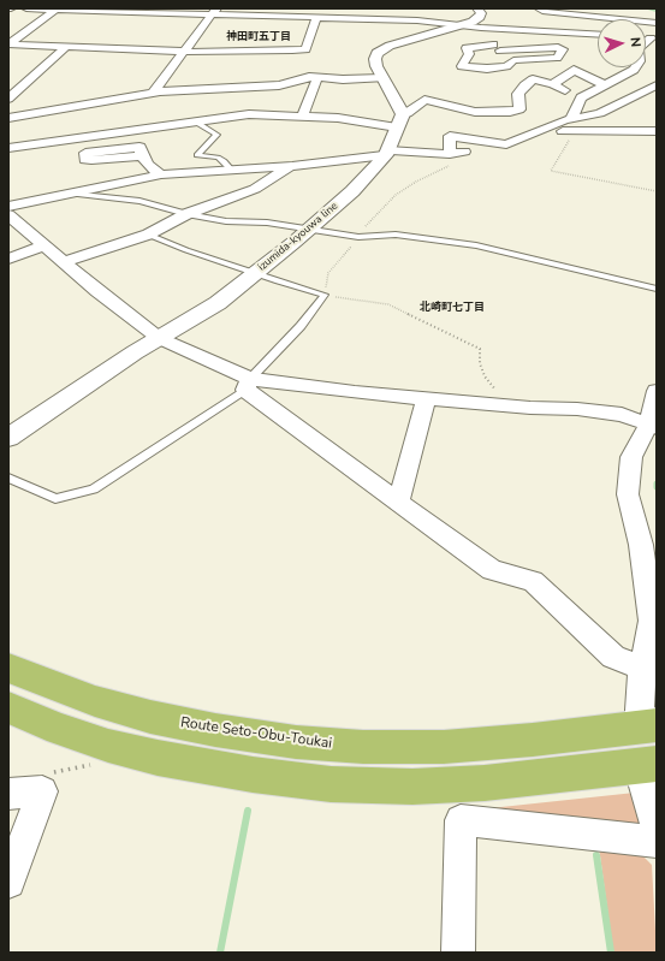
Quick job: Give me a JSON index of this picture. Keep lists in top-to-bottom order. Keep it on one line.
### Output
{"streets":{"main road":["izumida-kyouwa line","Route Seto-Obu-Toukai"]},"districts":["神田町五丁目","北崎町七丁目"],"north":"right"}
